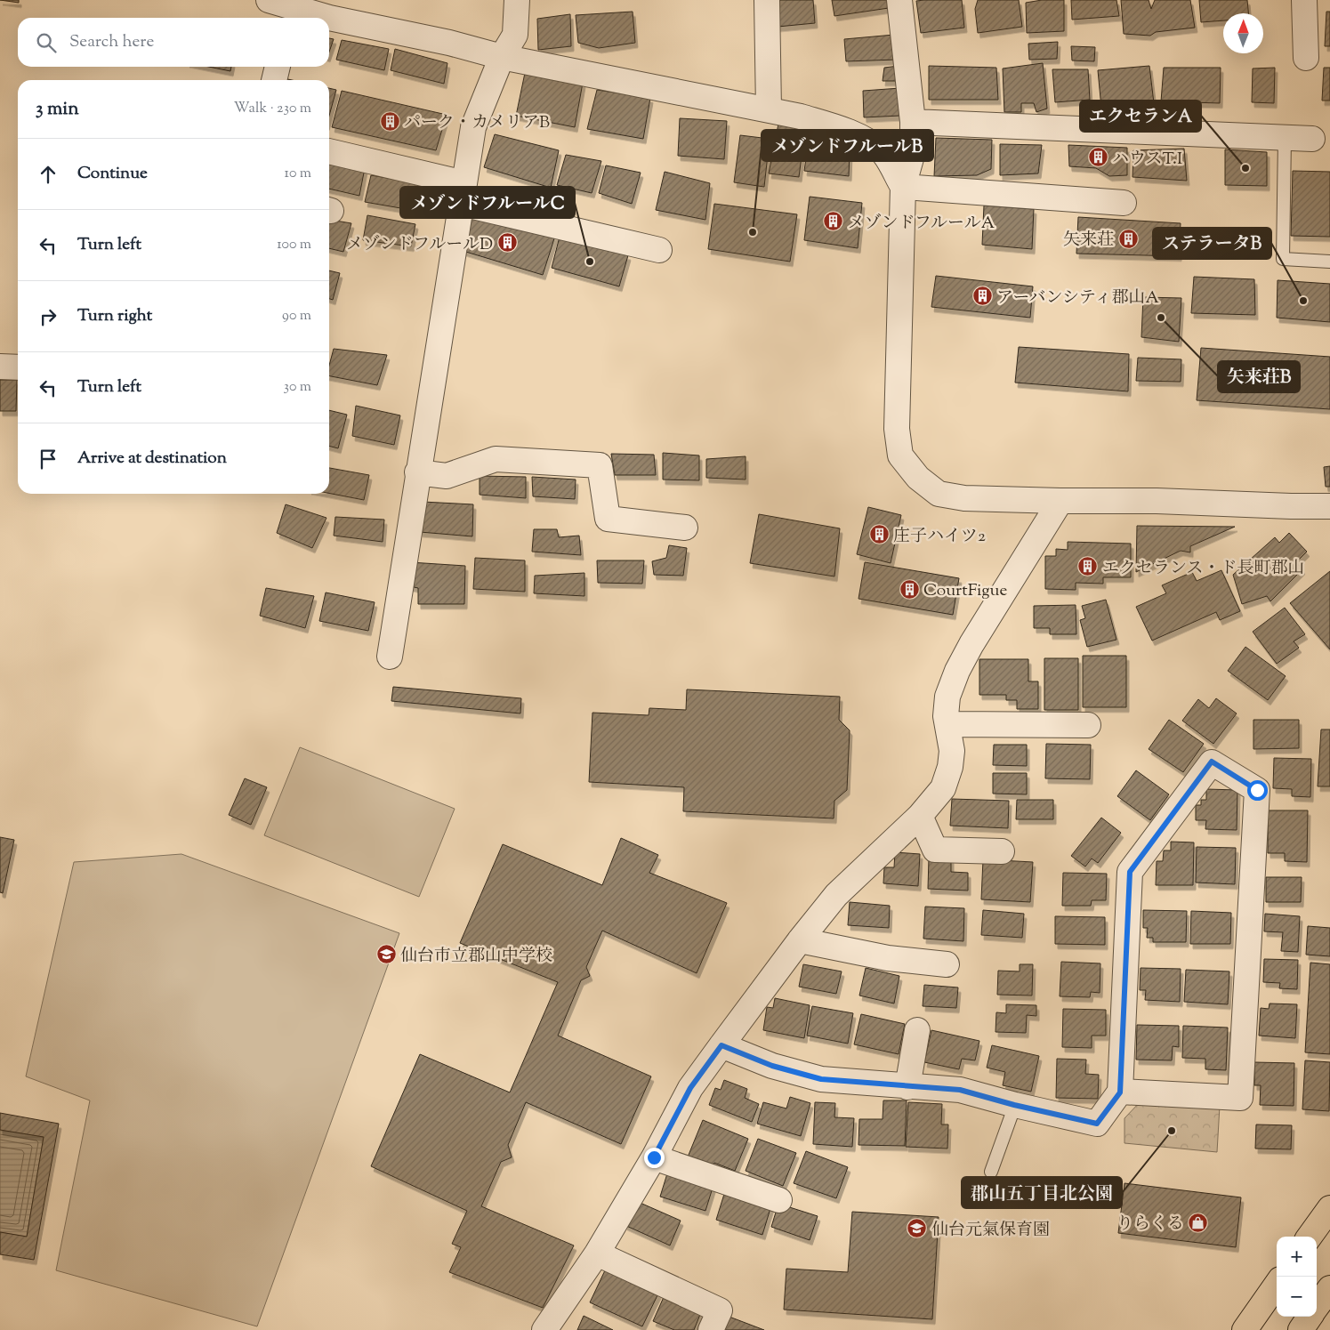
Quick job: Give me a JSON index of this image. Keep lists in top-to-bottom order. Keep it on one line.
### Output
{"places":{"building":["パーク・カメリアB","ハウスT.I","メゾンドフルールA","矢来荘","メゾンドフルールD","アーバンシティ郡山A","庄子ハイツ2","エクセランス・ド長町郡山","CourtFigue"],"other":["エクセランA","メゾンドフルールB","メゾンドフルールC","ステラータB","矢来荘B","郡山五丁目北公園"],"school or university":["仙台市立郡山中学校","仙台元氣保育園"],"shop":["りらくる"]},"north":"top","page":{"search":"Search here","heading":["3 min","Walk · 230 m"],"list":[["Continue","10 m"],["Turn left","100 m"],["Turn right","90 m"],["Turn left","30 m"],"Arrive at destination"],"map_buttons":["+","−"]}}
